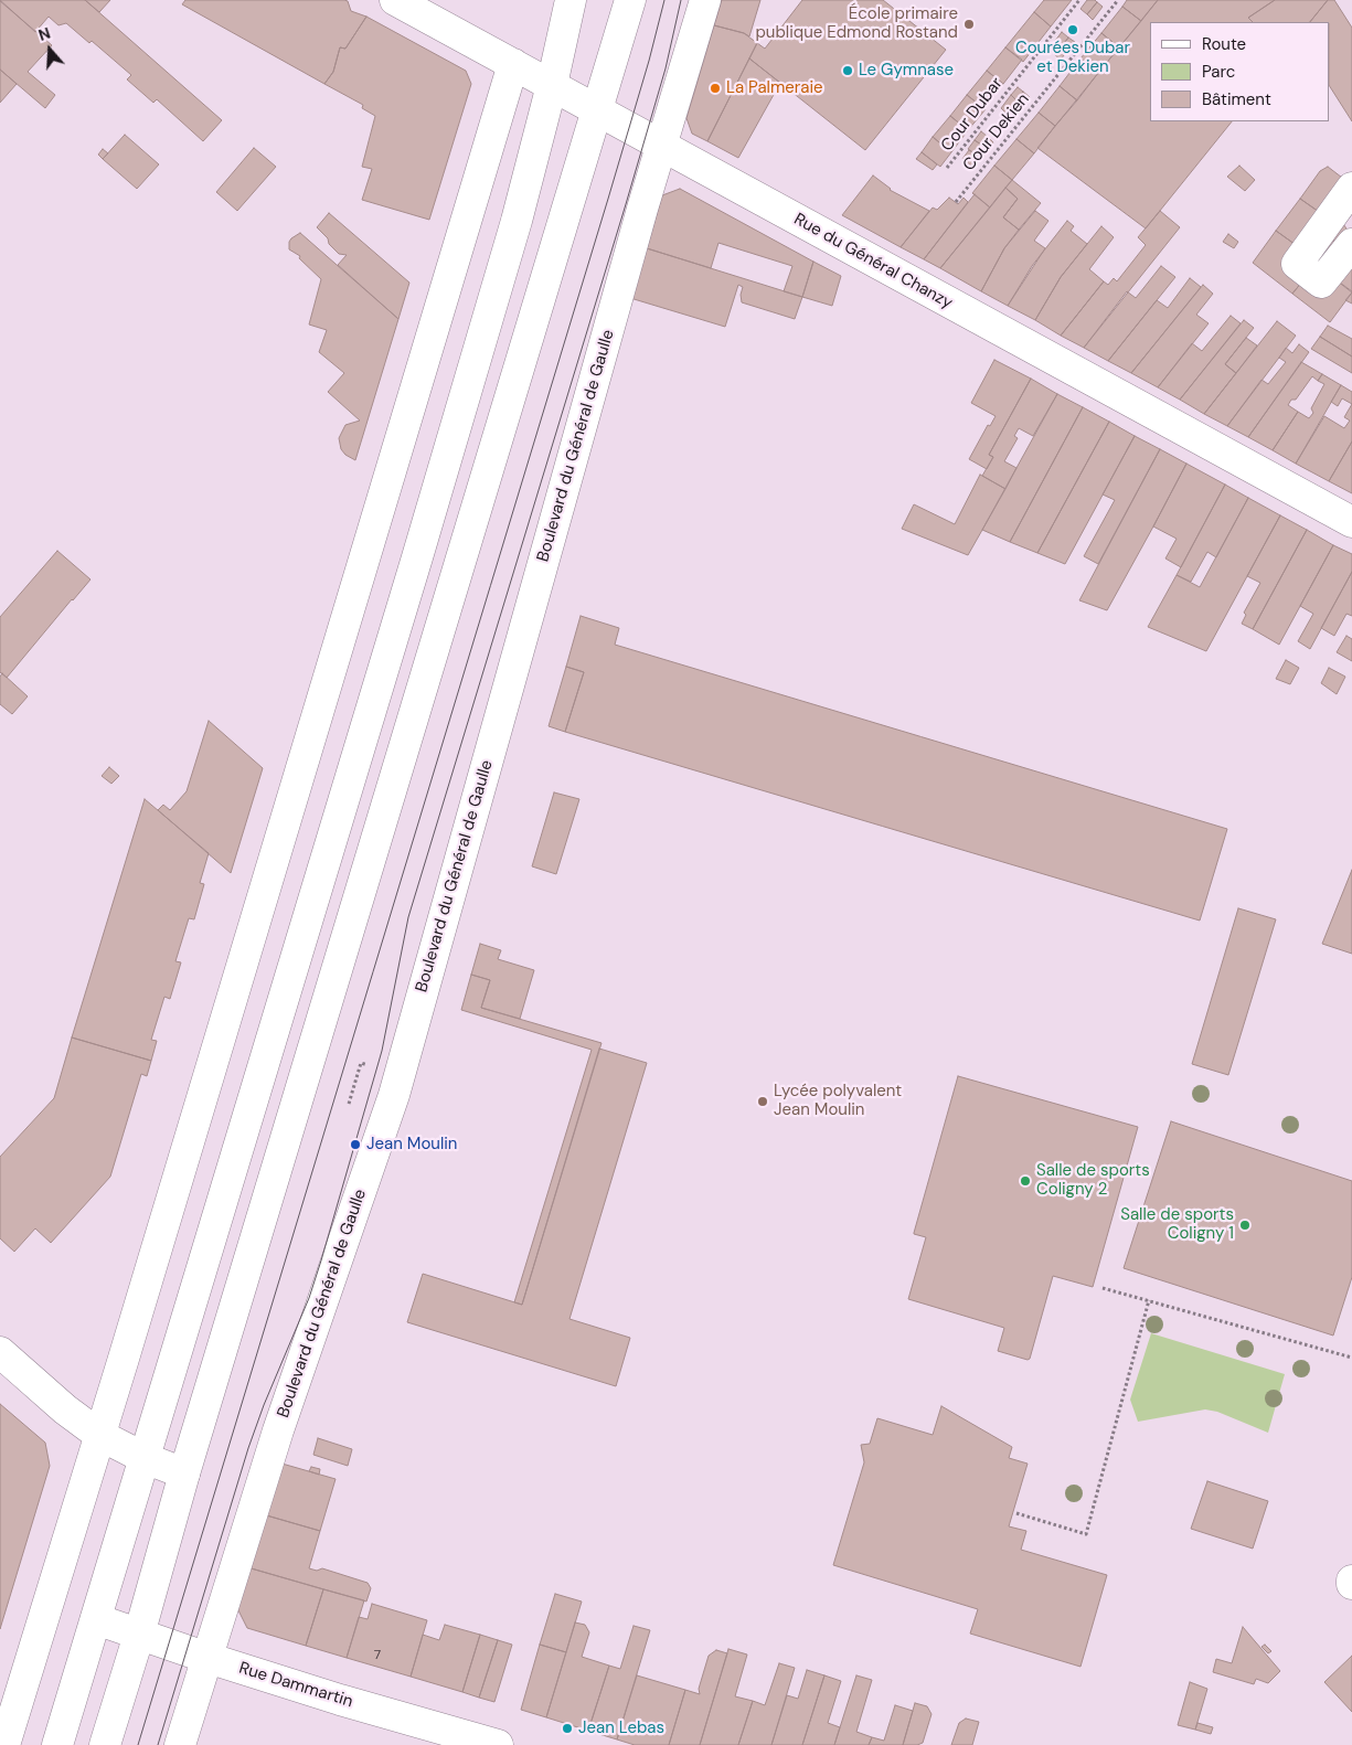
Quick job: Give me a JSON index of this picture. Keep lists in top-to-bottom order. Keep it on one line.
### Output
{"streets":{"street":["Rue du Général Chanzy","Boulevard du Général de Gaulle","Rue Dammartin"],"path":["Cour Dubar","Cour Dekien"]},"crossings":[["Rue du Général Chanzy","Boulevard du Général de Gaulle"],["Boulevard du Général de Gaulle","Rue Dammartin"]],"places":["École primaire publique Edmond Rostand","Courées Dubar et Dekien","Le Gymnase","La Palmeraie","Lycée polyvalent Jean Moulin","Jean Moulin","Salle de sports Coligny 2","Salle de sports Coligny 1","Jean Lebas"],"house_numbers":["7"],"legend":["Route","Parc","Bâtiment"],"north":"top"}
